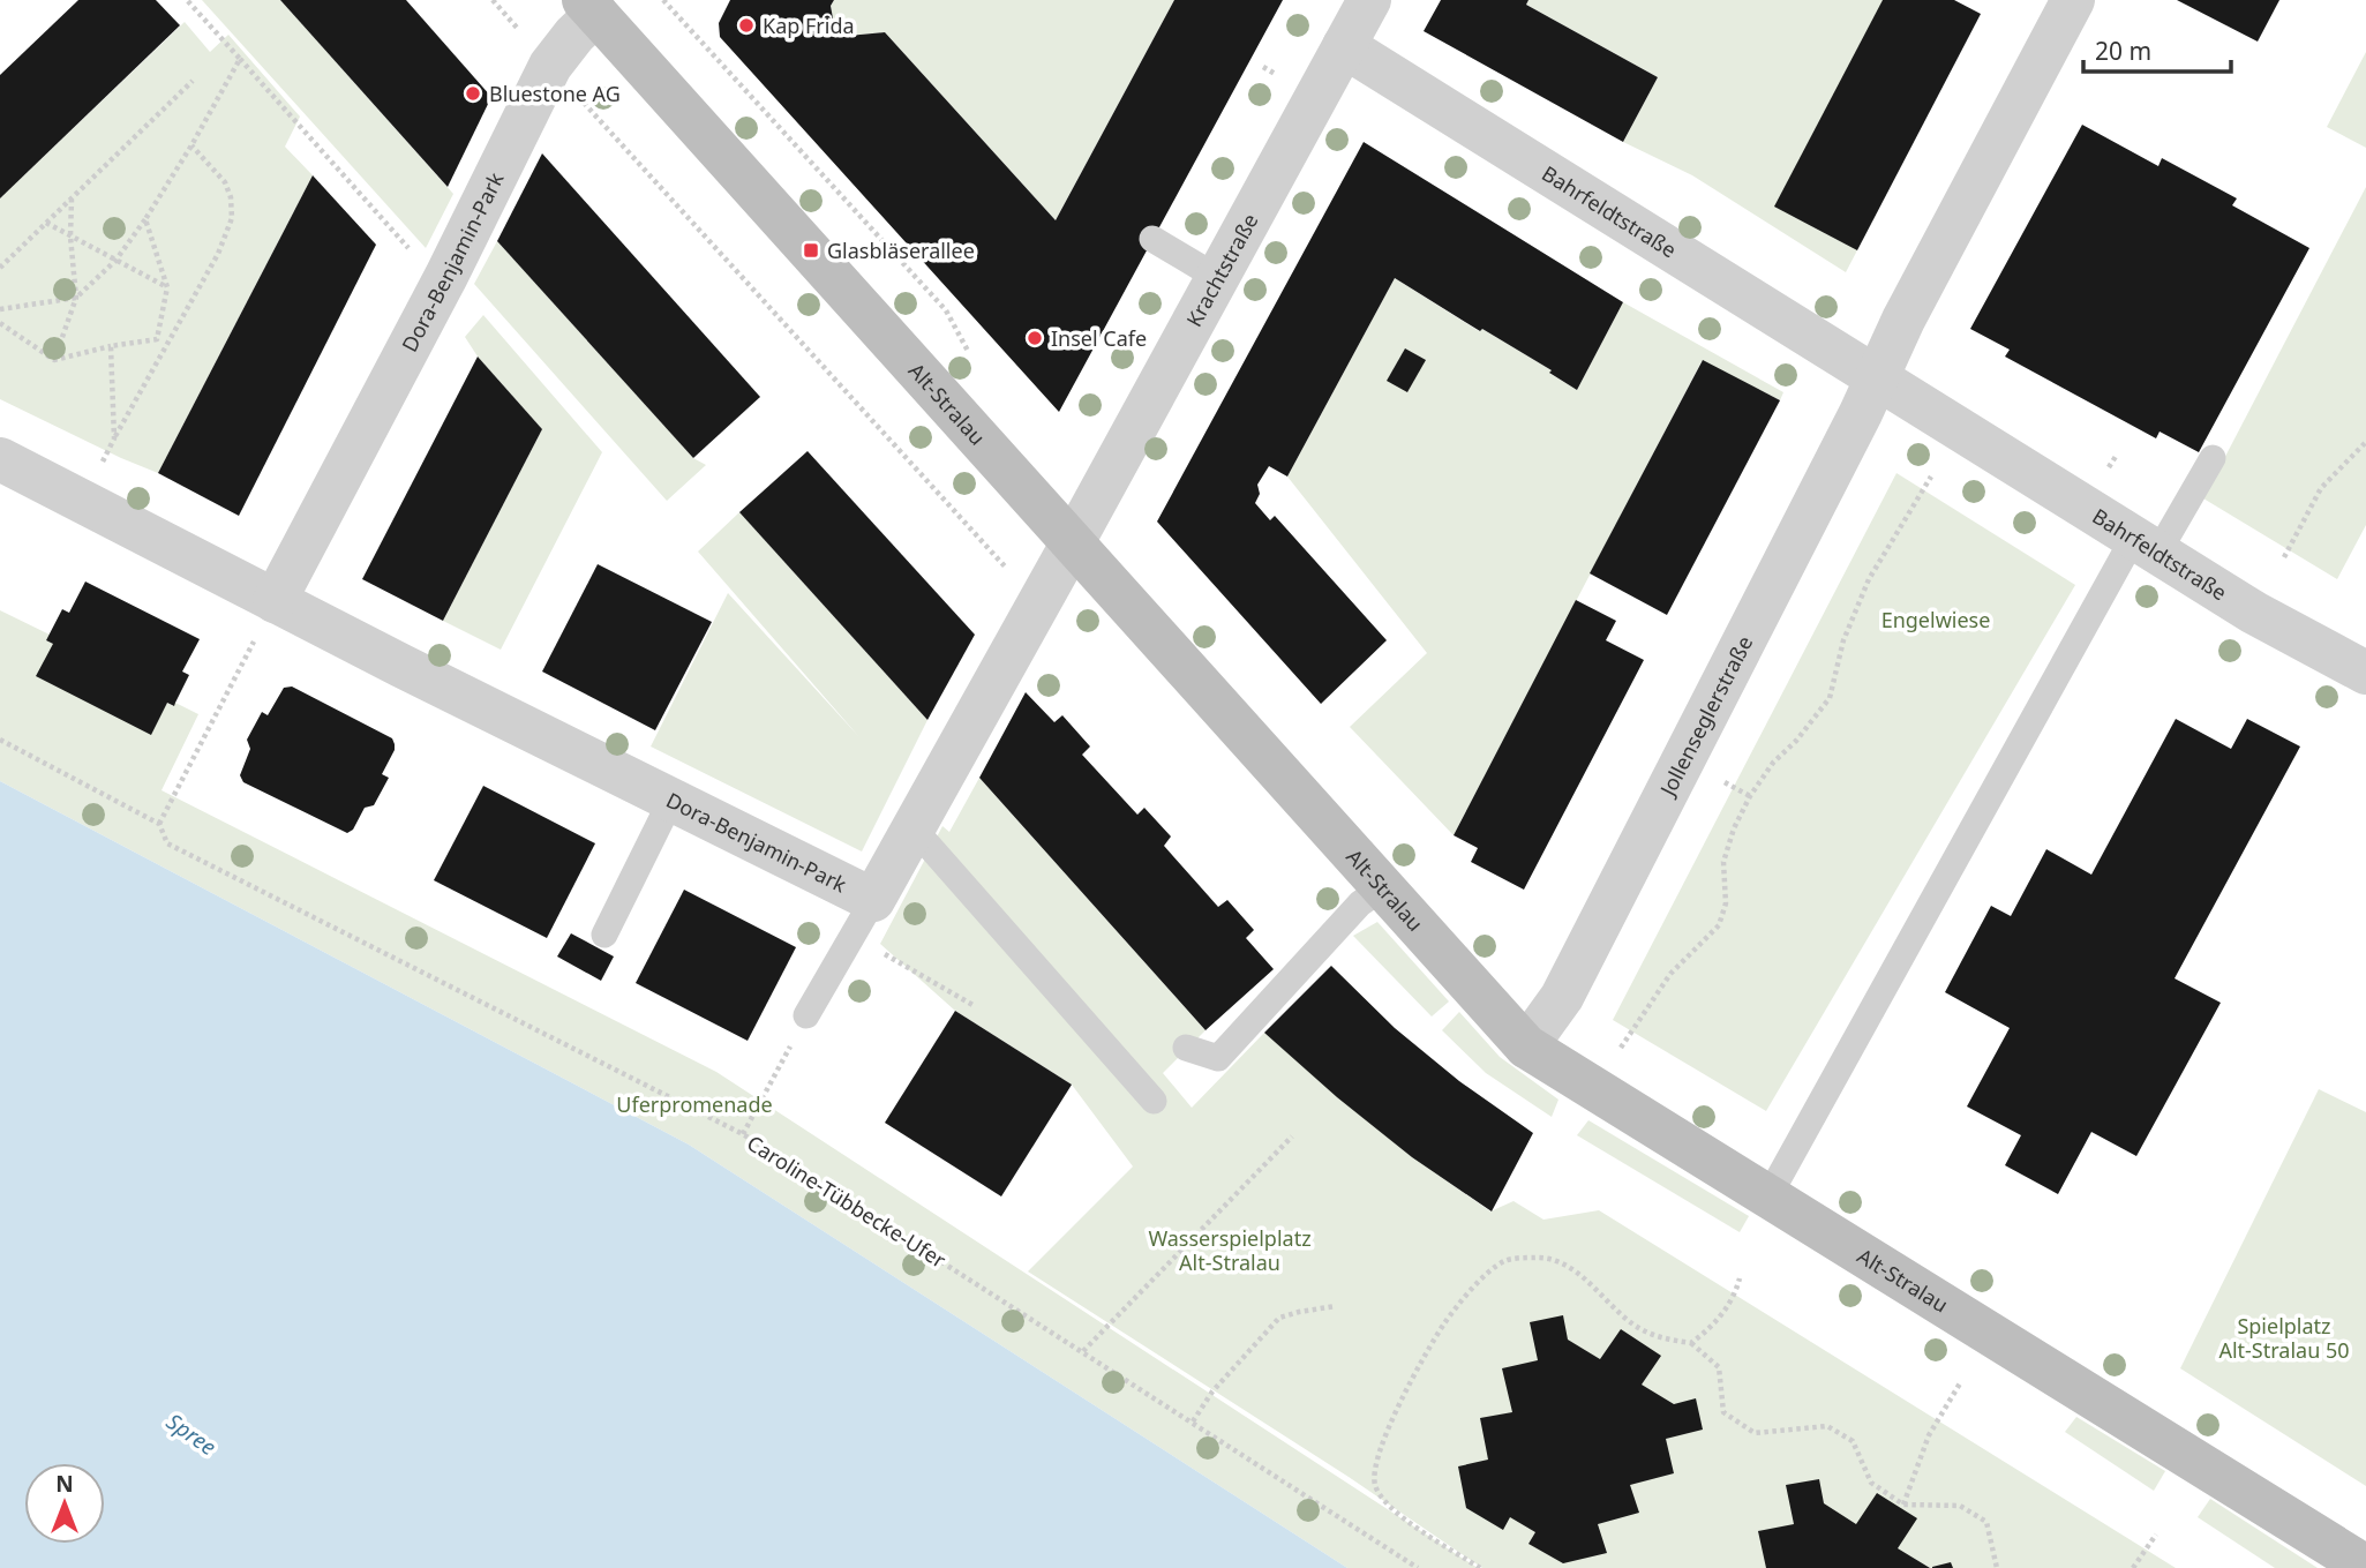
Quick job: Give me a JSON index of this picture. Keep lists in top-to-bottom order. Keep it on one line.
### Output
{"streets":{"street":["Bahrfeldtstraße","Dora-Benjamin-Park","Krachtstraße","Alt-Stralau","Jollenseglerstraße"],"path":["Caroline-Tübbecke-Ufer"]},"crossings":[["Bahrfeldtstraße","Krachtstraße"],["Bahrfeldtstraße","Jollenseglerstraße"],["Dora-Benjamin-Park","Alt-Stralau"],["Krachtstraße","Alt-Stralau"],["Alt-Stralau","Jollenseglerstraße"]],"water":["Spree"],"parks":["Engelwiese","Uferpromenade","Wasserspielplatz Alt-Stralau","Spielplatz Alt-Stralau 50"],"places":{"other":["Kap Frida","Bluestone AG","Insel Cafe"],"transit":["Glasbläserallee"]},"scale_bar":"20 m","north":"top"}
